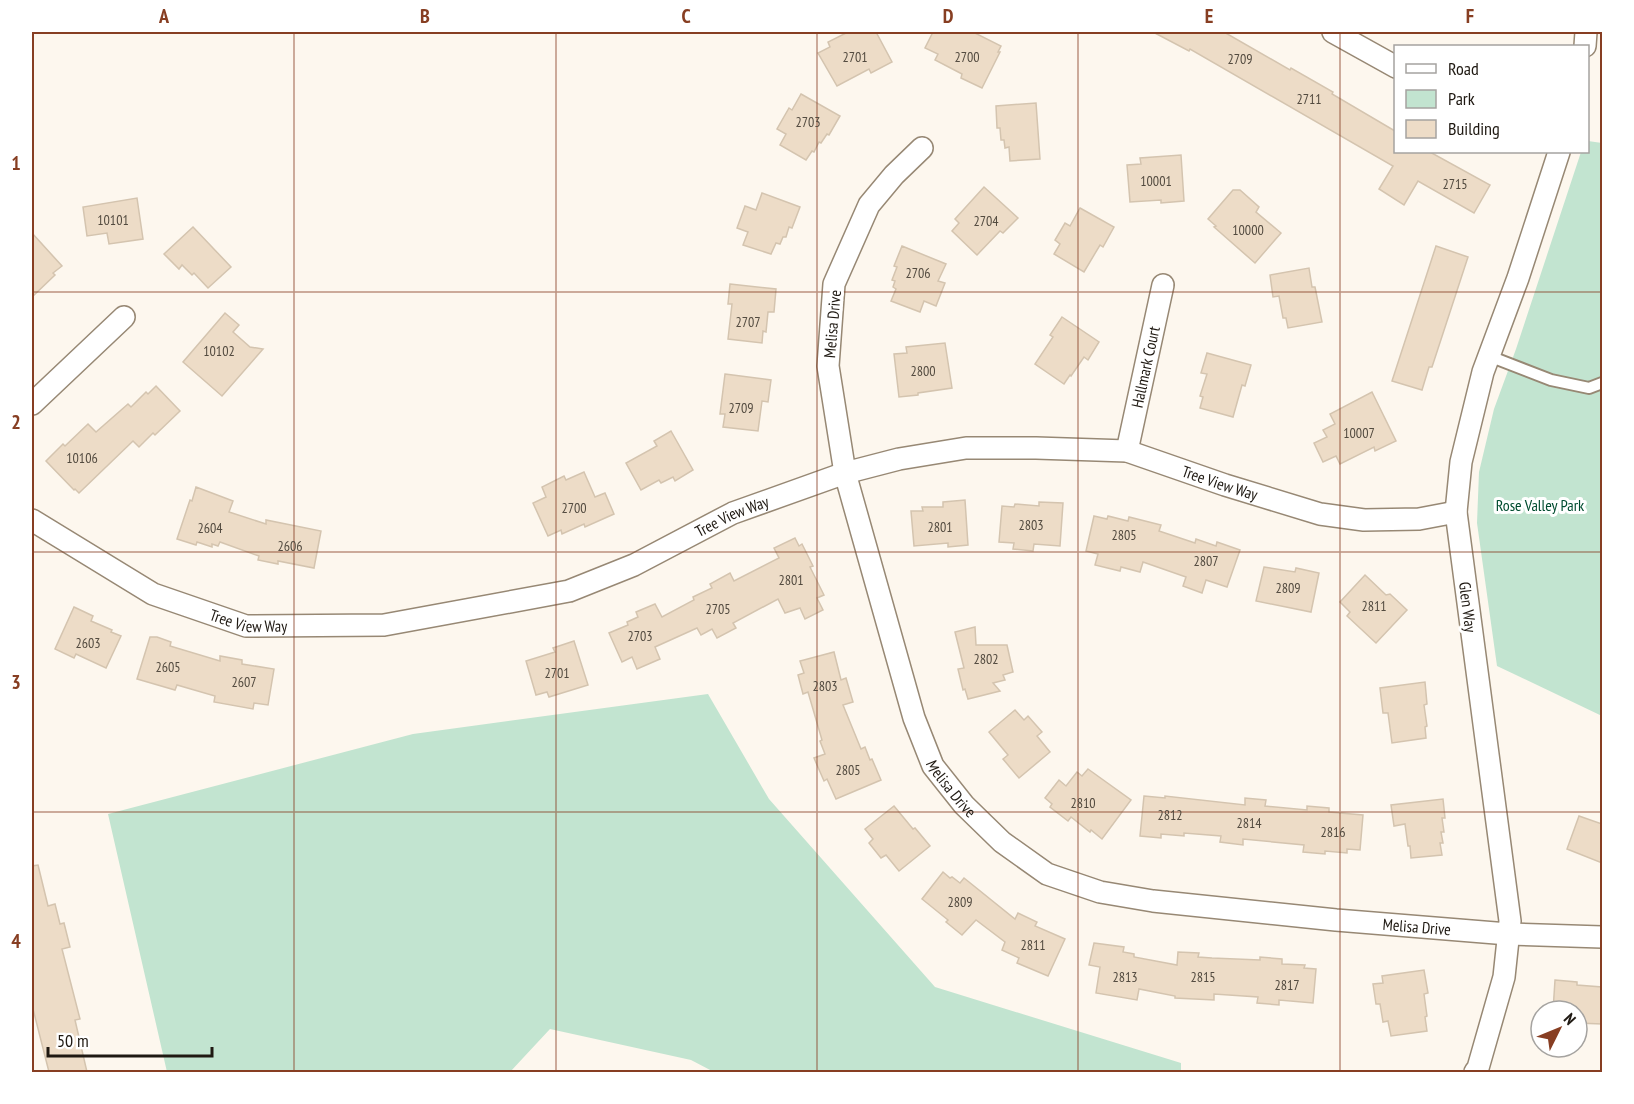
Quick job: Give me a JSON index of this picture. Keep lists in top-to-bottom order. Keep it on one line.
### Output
{"streets":{"street":["Melisa Drive","Hallmark Court","Tree View Way","Glen Way"]},"crossings":[["Melisa Drive","Tree View Way"],["Melisa Drive","Glen Way"],["Hallmark Court","Tree View Way"],["Tree View Way","Glen Way"]],"parks":["Rose Valley Park"],"house_numbers":["2701","2700","2709","2711","2703","10001","2715","10101","2704","10000","2706","2707","10102","2800","2709","10007","10106","2700","2803","2801","2604","2805","2606","2807","2801","2809","2811","2705","2703","2603","2802","2605","2701","2607","2803","2805","2810","2812","2814","2816","2809","2811","2813","2815","2817"],"legend":["Road","Park","Building"],"scale_bar":"50 m","north":"top right","grid":{"columns":["A","B","C","D","E","F"],"rows":["1","2","3","4"]}}
